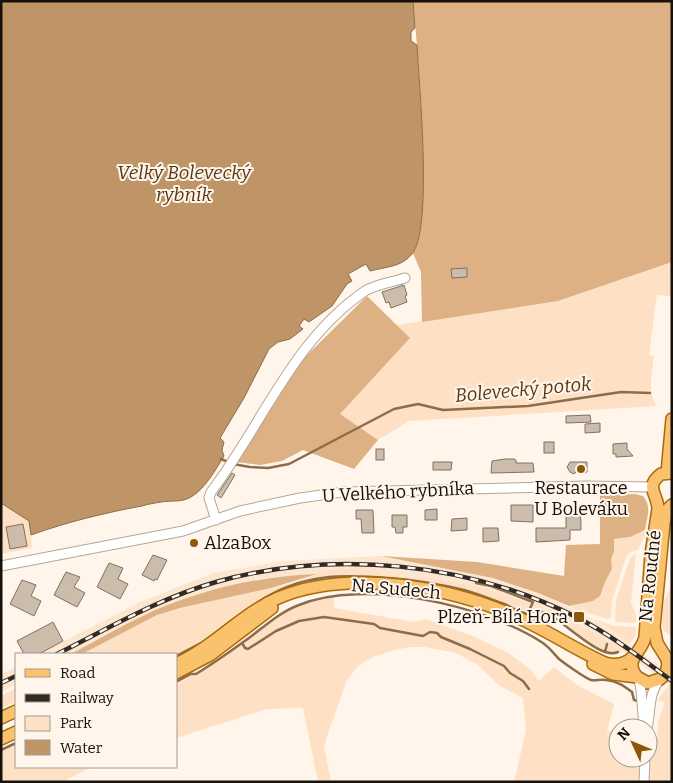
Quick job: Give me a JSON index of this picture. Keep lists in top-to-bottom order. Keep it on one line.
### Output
{"streets":{"main road":["Na Roudné","Na Sudech"],"street":["U Velkého rybníka"]},"crossings":[["U Velkého rybníka","Na Roudné"],["Na Roudné","Na Sudech"]],"water":["Velký Bolevecký rybník","Bolevecký potok"],"places":{"other":["Restaurace U Boleváku","AlzaBox"],"transit":["Plzeň-Bílá Hora"]},"legend":["Road","Railway","Park","Water"],"north":"top left"}
